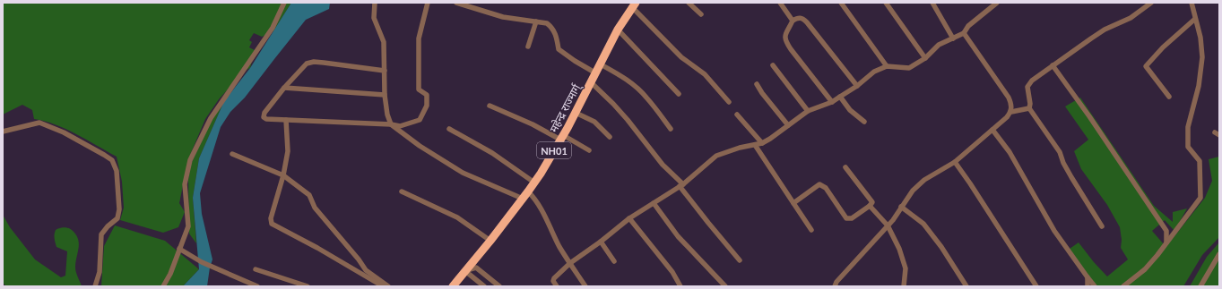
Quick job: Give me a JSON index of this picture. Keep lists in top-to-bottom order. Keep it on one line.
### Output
{"streets":{"highway":["महेन्द्र राज्मार्ग्","NH01"]}}
